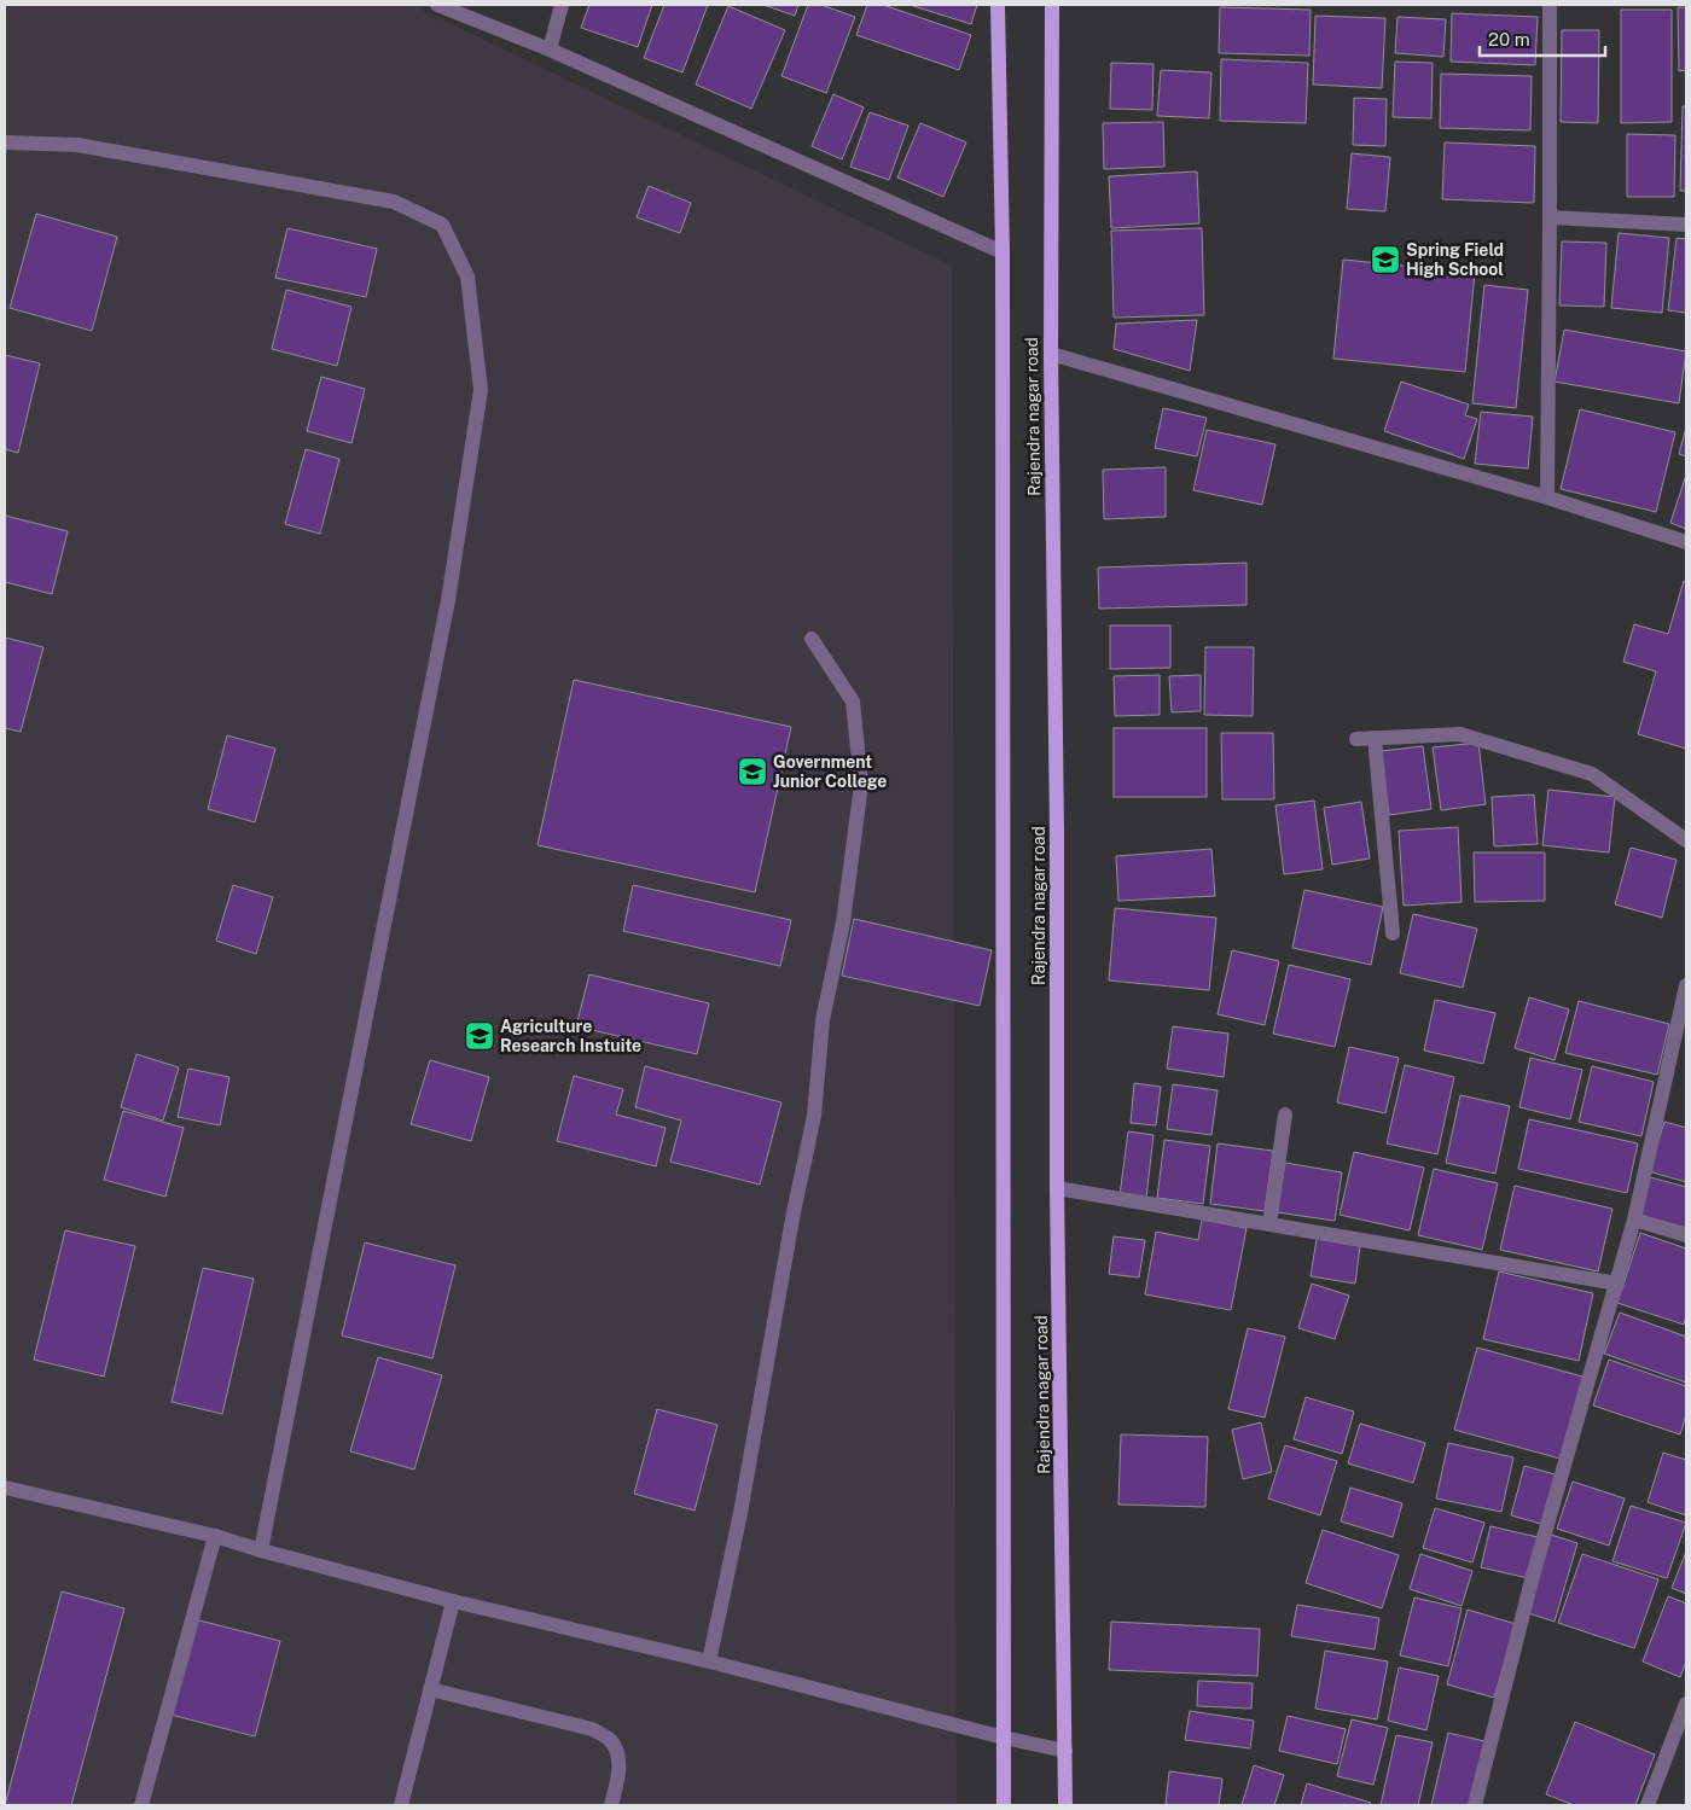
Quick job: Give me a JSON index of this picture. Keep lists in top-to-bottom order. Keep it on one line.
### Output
{"streets":{"main road":["Rajendra nagar road"]},"places":{"school or university":["Spring Field High School","Government Junior College","Agriculture Research Instuite"]},"scale_bar":"20 m"}
